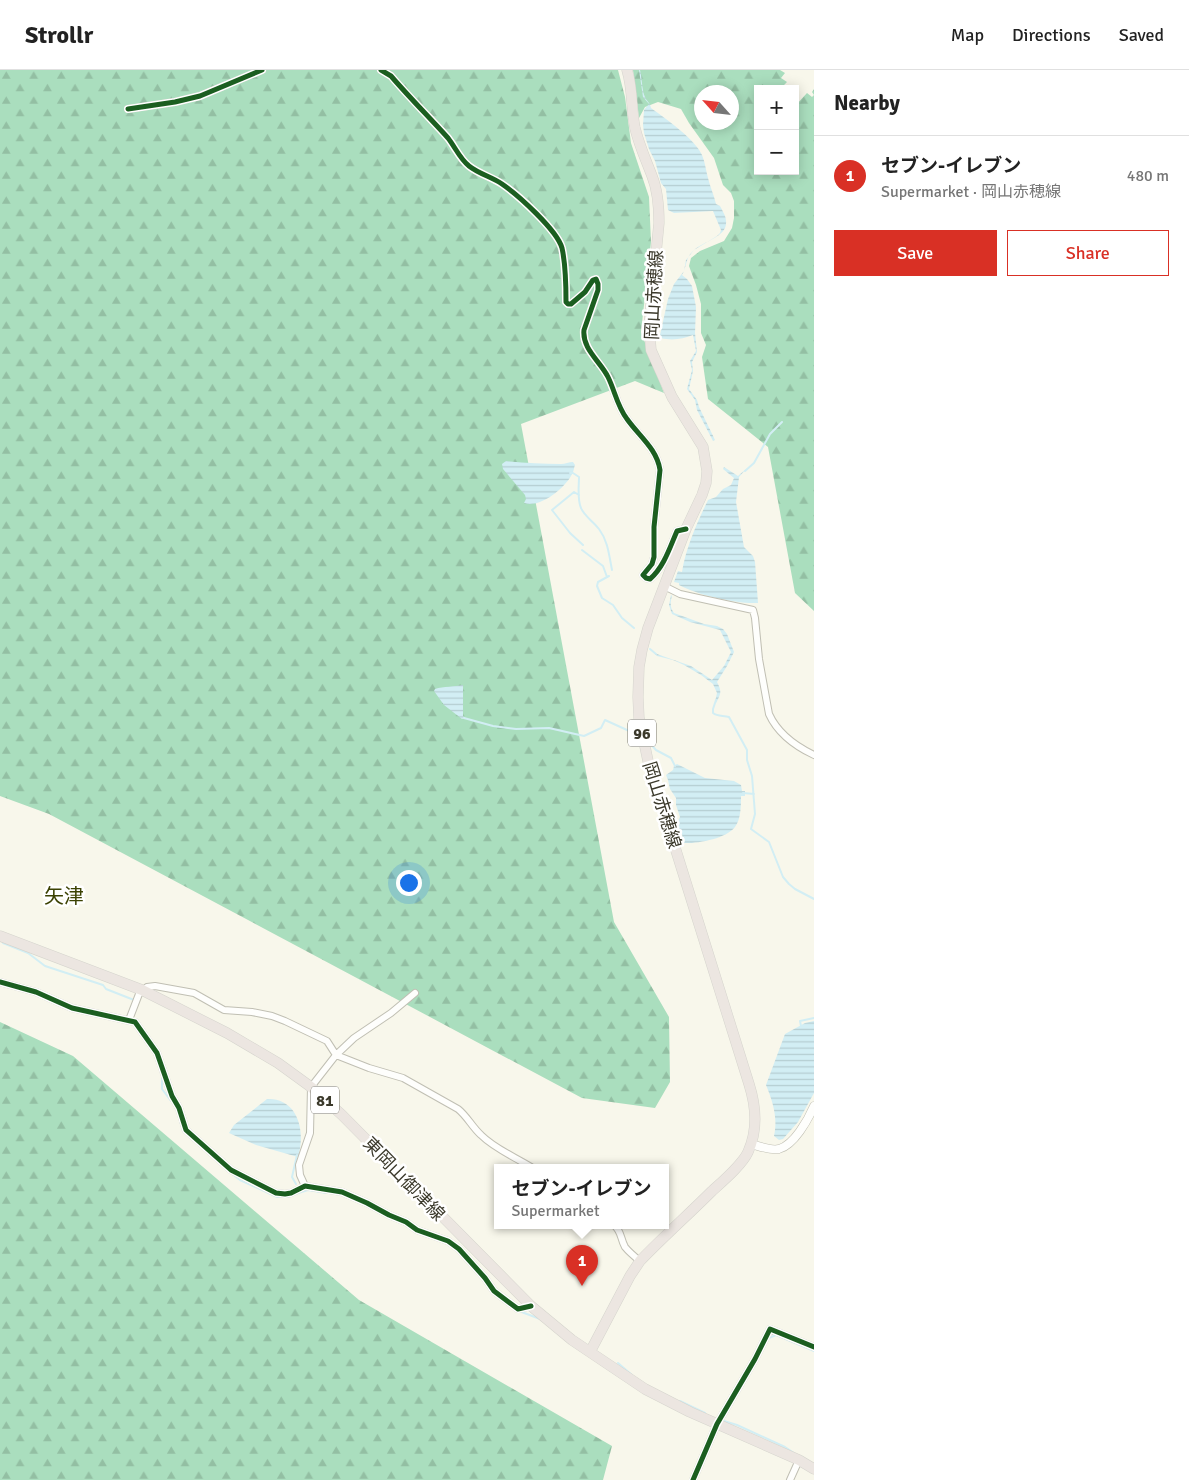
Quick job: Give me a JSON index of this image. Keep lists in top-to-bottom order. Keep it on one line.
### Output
{"streets":{"main road":["岡山赤穂線","96","81","東岡山御津線"]},"crossings":[["岡山赤穂線","東岡山御津線"]],"districts":["矢津"],"north":"top left","page":{"header":"Strollr","nav":["Map","Directions","Saved"],"heading":"Nearby","map_buttons":["+","−"],"list":[{"mark":"1","name":"セブン-イレブン","note":"Supermarket · 岡山赤穂線","value":"480 m"}],"buttons":["Save","Share"],"popup":["セブン-イレブン","Supermarket"],"pins":"1"}}
